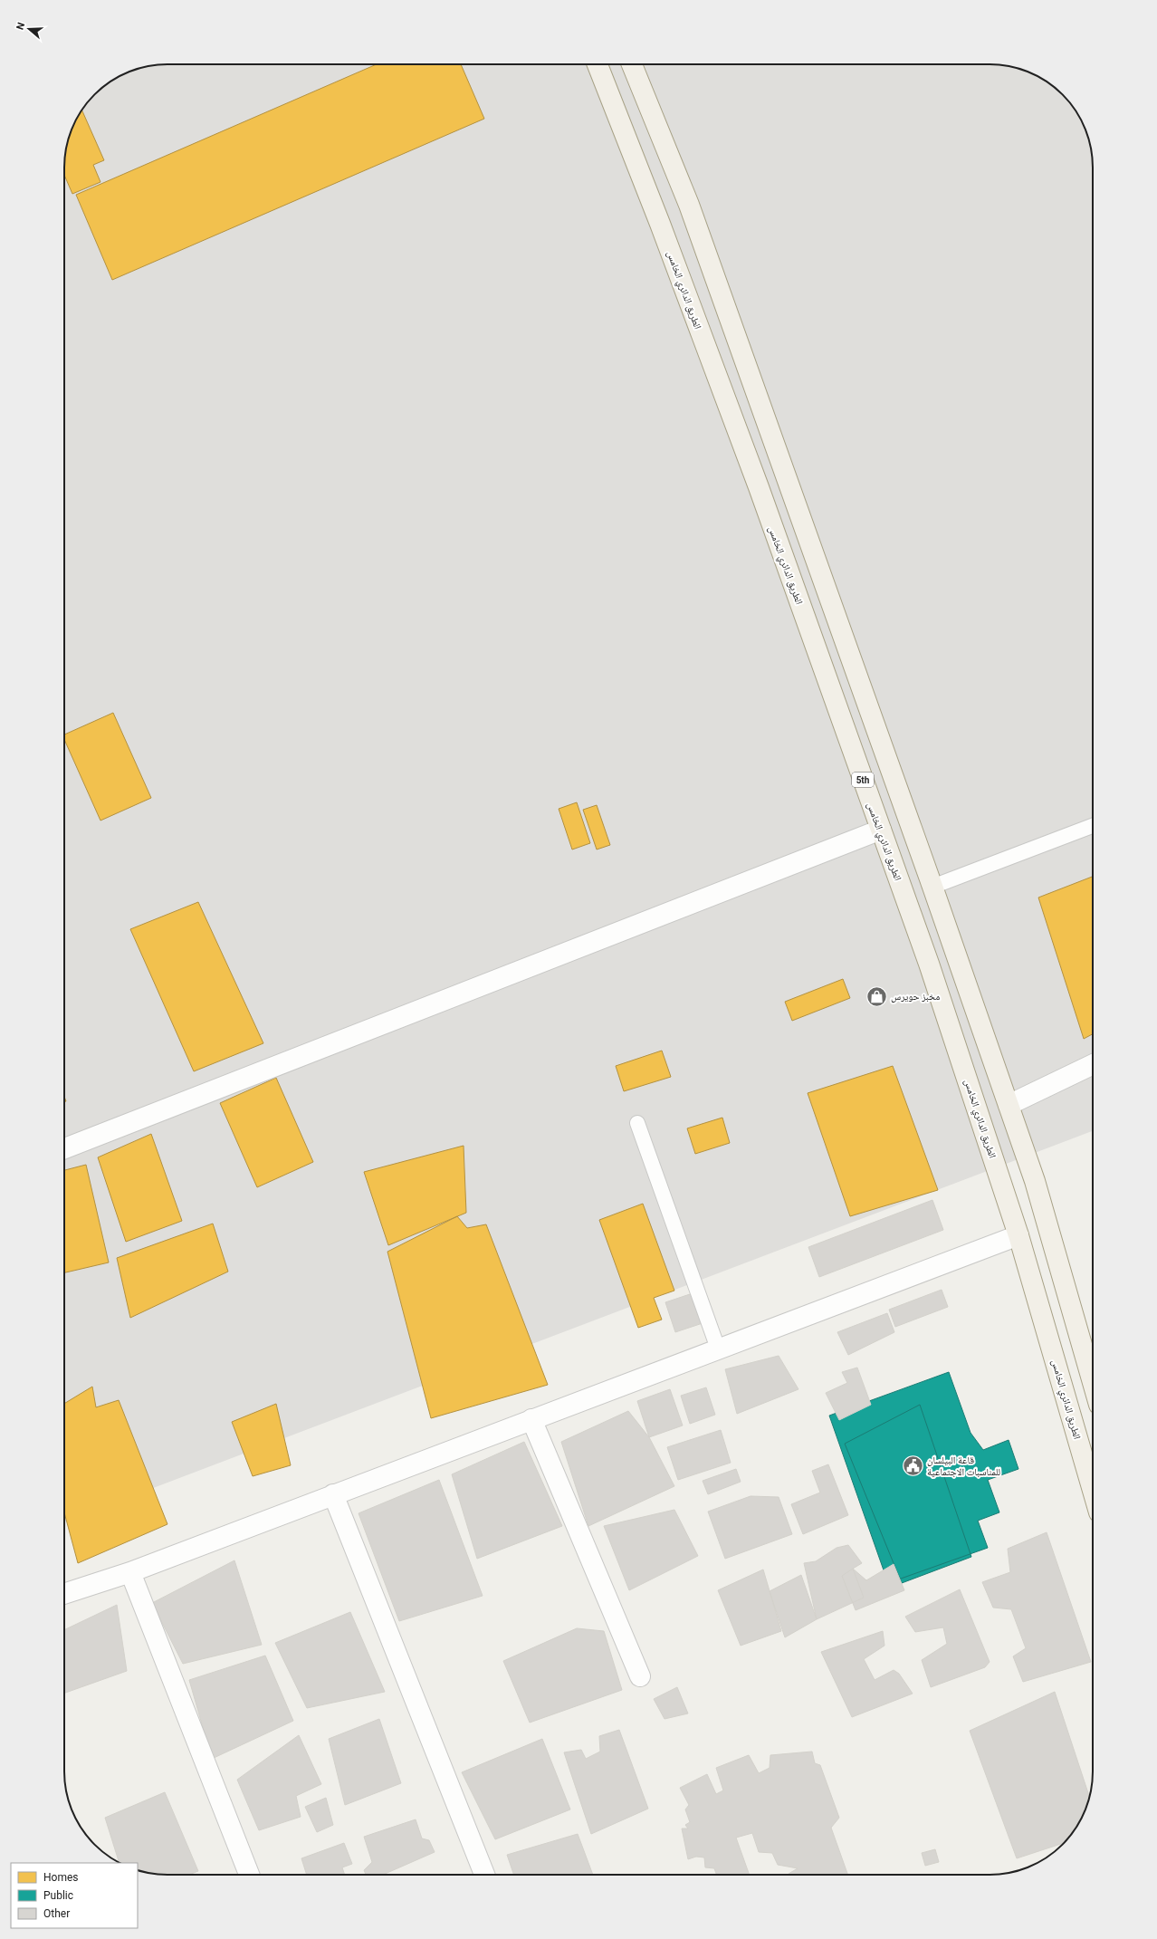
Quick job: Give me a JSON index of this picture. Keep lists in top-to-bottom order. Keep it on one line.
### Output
{"streets":{"main road":["الطريق الدائري الخامس","5th"]},"places":{"shop":["مخبز حويرس"],"public building":["قاعة البيلسان للمناسبات الاجتماعية"]},"legend":["Homes","Public","Other"],"north":"left"}
